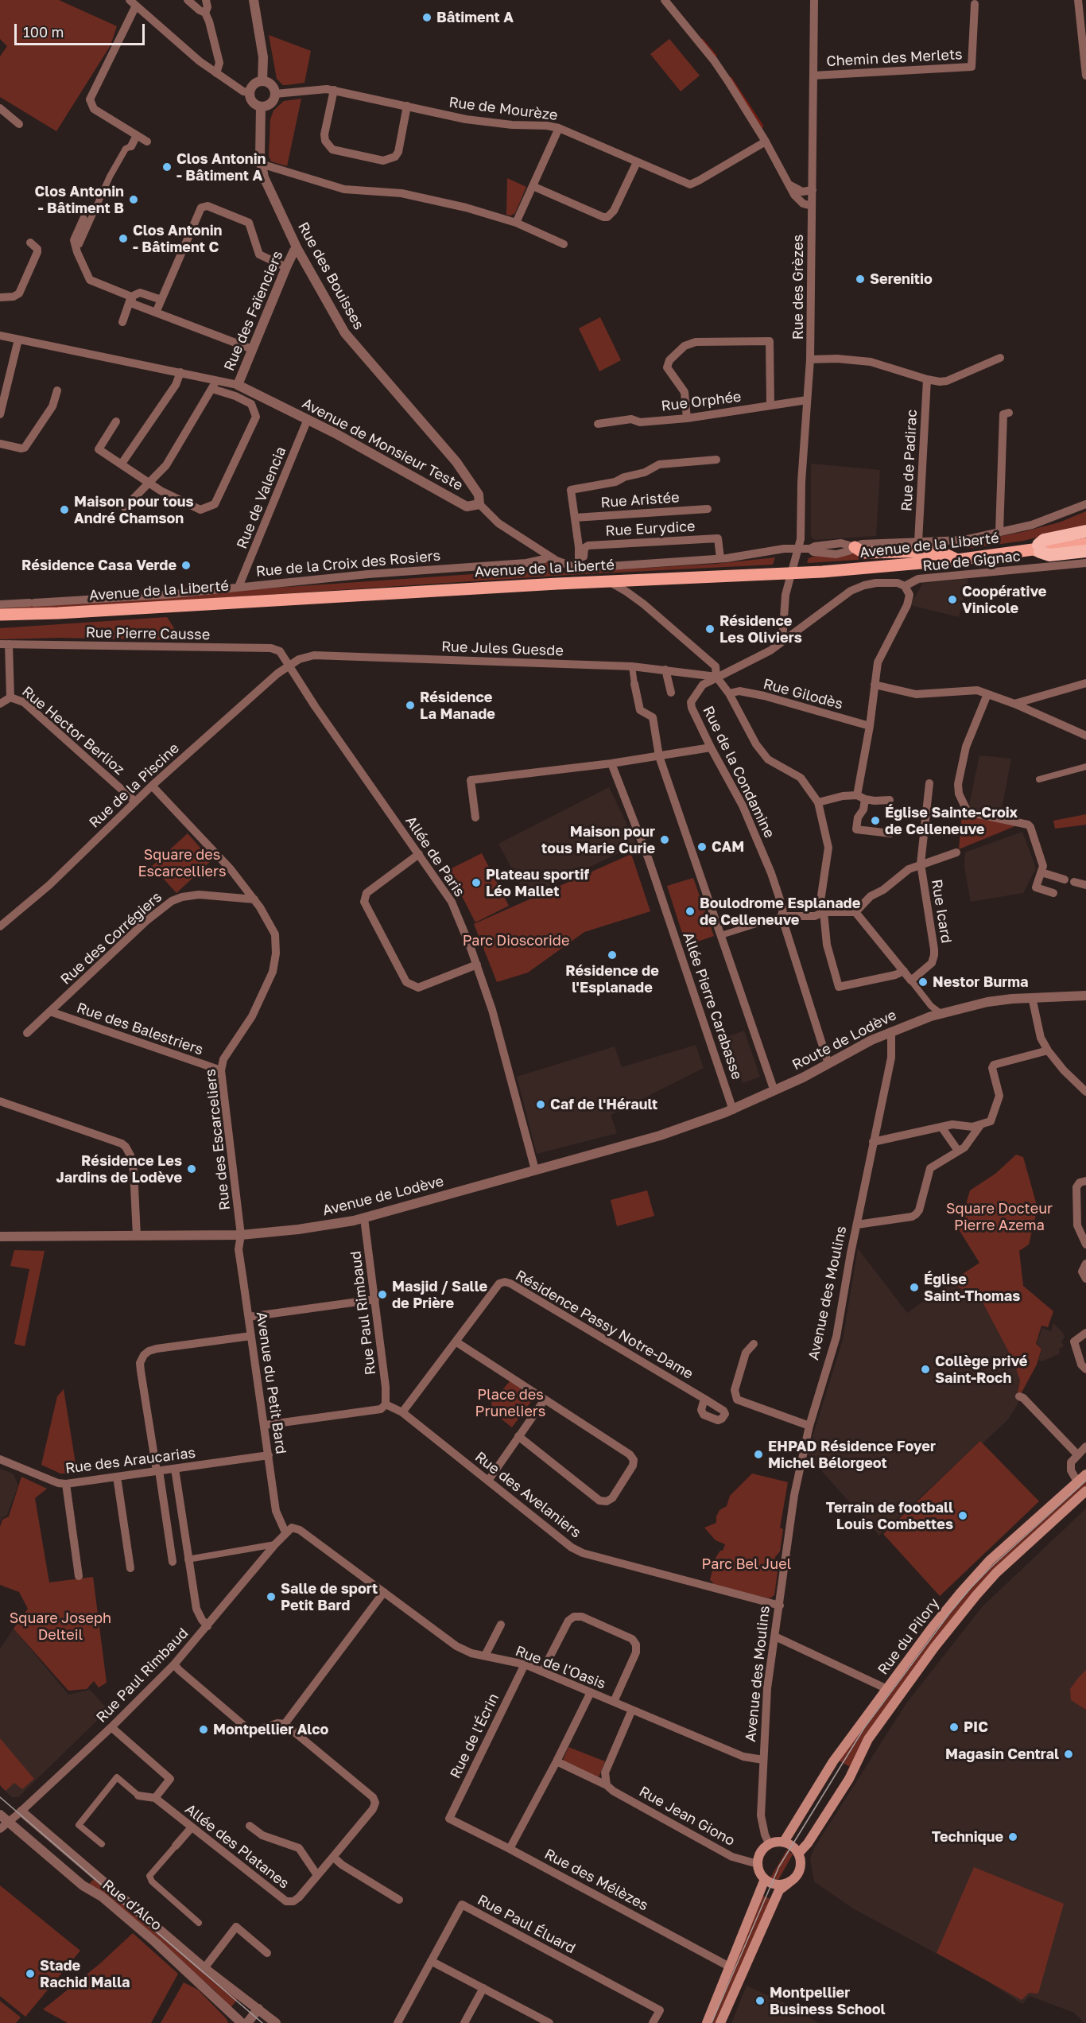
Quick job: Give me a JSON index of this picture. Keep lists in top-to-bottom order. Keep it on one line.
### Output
{"streets":{"main road":["Avenue de la Liberté","Rue du Pilory"],"street":["Chemin des Merlets","Rue de Mourèze","Rue des Bouisses","Rue des Grèzes","Rue des Faïenciers","Rue Orphée","Avenue de Monsieur Teste","Rue de Padirac","Rue de Valencia","Rue Aristée","Rue Eurydice","Rue de Gignac","Rue de la Croix des Rosiers","Rue Pierre Causse","Rue Jules Guesde","Rue Gilodès","Rue Hector Berlioz","Rue de la Condamine","Rue de la Piscine","Allée de Paris","Rue Icard","Rue des Corrégiers","Allée Pierre Carabasse","Rue des Balestriers","Route de Lodève","Rue des Escarceliers","Avenue de Lodève","Avenue des Moulins","Rue Paul Rimbaud","Résidence Passy Notre-Dame","Avenue du Petit Bard","Rue des Araucarias","Rue des Avelaniers","Rue de l'Oasis","Rue de l'Écrin","Rue Jean Giono","Allée des Platanes","Rue des Mélèzes","Rue d'Alco","Rue Paul Éluard"]},"crossings":[["Chemin des Merlets","Rue des Grèzes"],["Rue de Mourèze","Rue des Bouisses"],["Rue des Bouisses","Rue des Faïenciers"],["Rue des Bouisses","Avenue de Monsieur Teste"],["Rue des Grèzes","Rue Orphée"],["Rue des Grèzes","Avenue de la Liberté"],["Rue des Grèzes","Rue de Gignac"],["Rue des Faïenciers","Avenue de Monsieur Teste"],["Avenue de Monsieur Teste","Rue de Valencia"],["Rue de Valencia","Rue de la Croix des Rosiers"],["Rue de Gignac","Rue Jules Guesde"],["Rue de Gignac","Rue de la Condamine"],["Rue Pierre Causse","Rue Jules Guesde"],["Rue Pierre Causse","Rue Hector Berlioz"],["Rue Pierre Causse","Rue de la Piscine"],["Rue Pierre Causse","Allée de Paris"],["Rue Jules Guesde","Rue de la Condamine"],["Rue Jules Guesde","Rue de la Piscine"],["Rue Jules Guesde","Allée de Paris"],["Rue Hector Berlioz","Rue de la Piscine"],["Rue de la Condamine","Route de Lodève"],["Rue de la Piscine","Allée de Paris"],["Rue de la Piscine","Rue des Escarceliers"],["Allée de Paris","Avenue de Lodève"],["Rue des Corrégiers","Rue des Balestriers"],["Rue des Corrégiers","Rue des Escarceliers"],["Allée Pierre Carabasse","Route de Lodève"],["Allée Pierre Carabasse","Avenue de Lodève"],["Rue des Balestriers","Rue des Escarceliers"],["Route de Lodève","Avenue de Lodève"],["Route de Lodève","Avenue des Moulins"],["Rue des Escarceliers","Avenue de Lodève"],["Rue des Escarceliers","Avenue du Petit Bard"],["Avenue de Lodève","Rue Paul Rimbaud"],["Avenue de Lodève","Avenue du Petit Bard"],["Avenue des Moulins","Rue des Avelaniers"],["Avenue des Moulins","Rue du Pilory"],["Avenue des Moulins","Rue de l'Oasis"],["Avenue des Moulins","Rue Jean Giono"],["Rue Paul Rimbaud","Avenue du Petit Bard"],["Rue Paul Rimbaud","Rue des Avelaniers"],["Rue Paul Rimbaud","Rue de l'Oasis"],["Rue Paul Rimbaud","Rue d'Alco"],["Avenue du Petit Bard","Rue des Araucarias"],["Avenue du Petit Bard","Rue de l'Oasis"],["Rue du Pilory","Rue Jean Giono"],["Rue de l'Oasis","Rue de l'Écrin"],["Rue de l'Écrin","Rue des Mélèzes"]],"parks":["Square des Escarcelliers","Parc Dioscoride","Square Docteur Pierre Azema","Place des Pruneliers","Parc Bel Juel","Square Joseph Delteil"],"places":["Bâtiment A","Clos Antonin - Bâtiment A","Clos Antonin - Bâtiment B","Clos Antonin - Bâtiment C","Serenitio","Maison pour tous André Chamson","Résidence Casa Verde","Coopérative Vinicole","Résidence Les Oliviers","Résidence La Manade","Église Sainte-Croix de Celleneuve","Maison pour tous Marie Curie","CAM","Plateau sportif Léo Mallet","Boulodrome Esplanade de Celleneuve","Résidence de l'Esplanade","Nestor Burma","Caf de l'Hérault","Résidence Les Jardins de Lodève","Église Saint-Thomas","Masjid / Salle de Prière","Collège privé Saint-Roch","EHPAD Résidence Foyer Michel Bélorgeot","Terrain de football Louis Combettes","Salle de sport Petit Bard","PIC","Montpellier Alco","Magasin Central","Technique","Stade Rachid Malla","Montpellier Business School"],"scale_bar":"100 m"}
